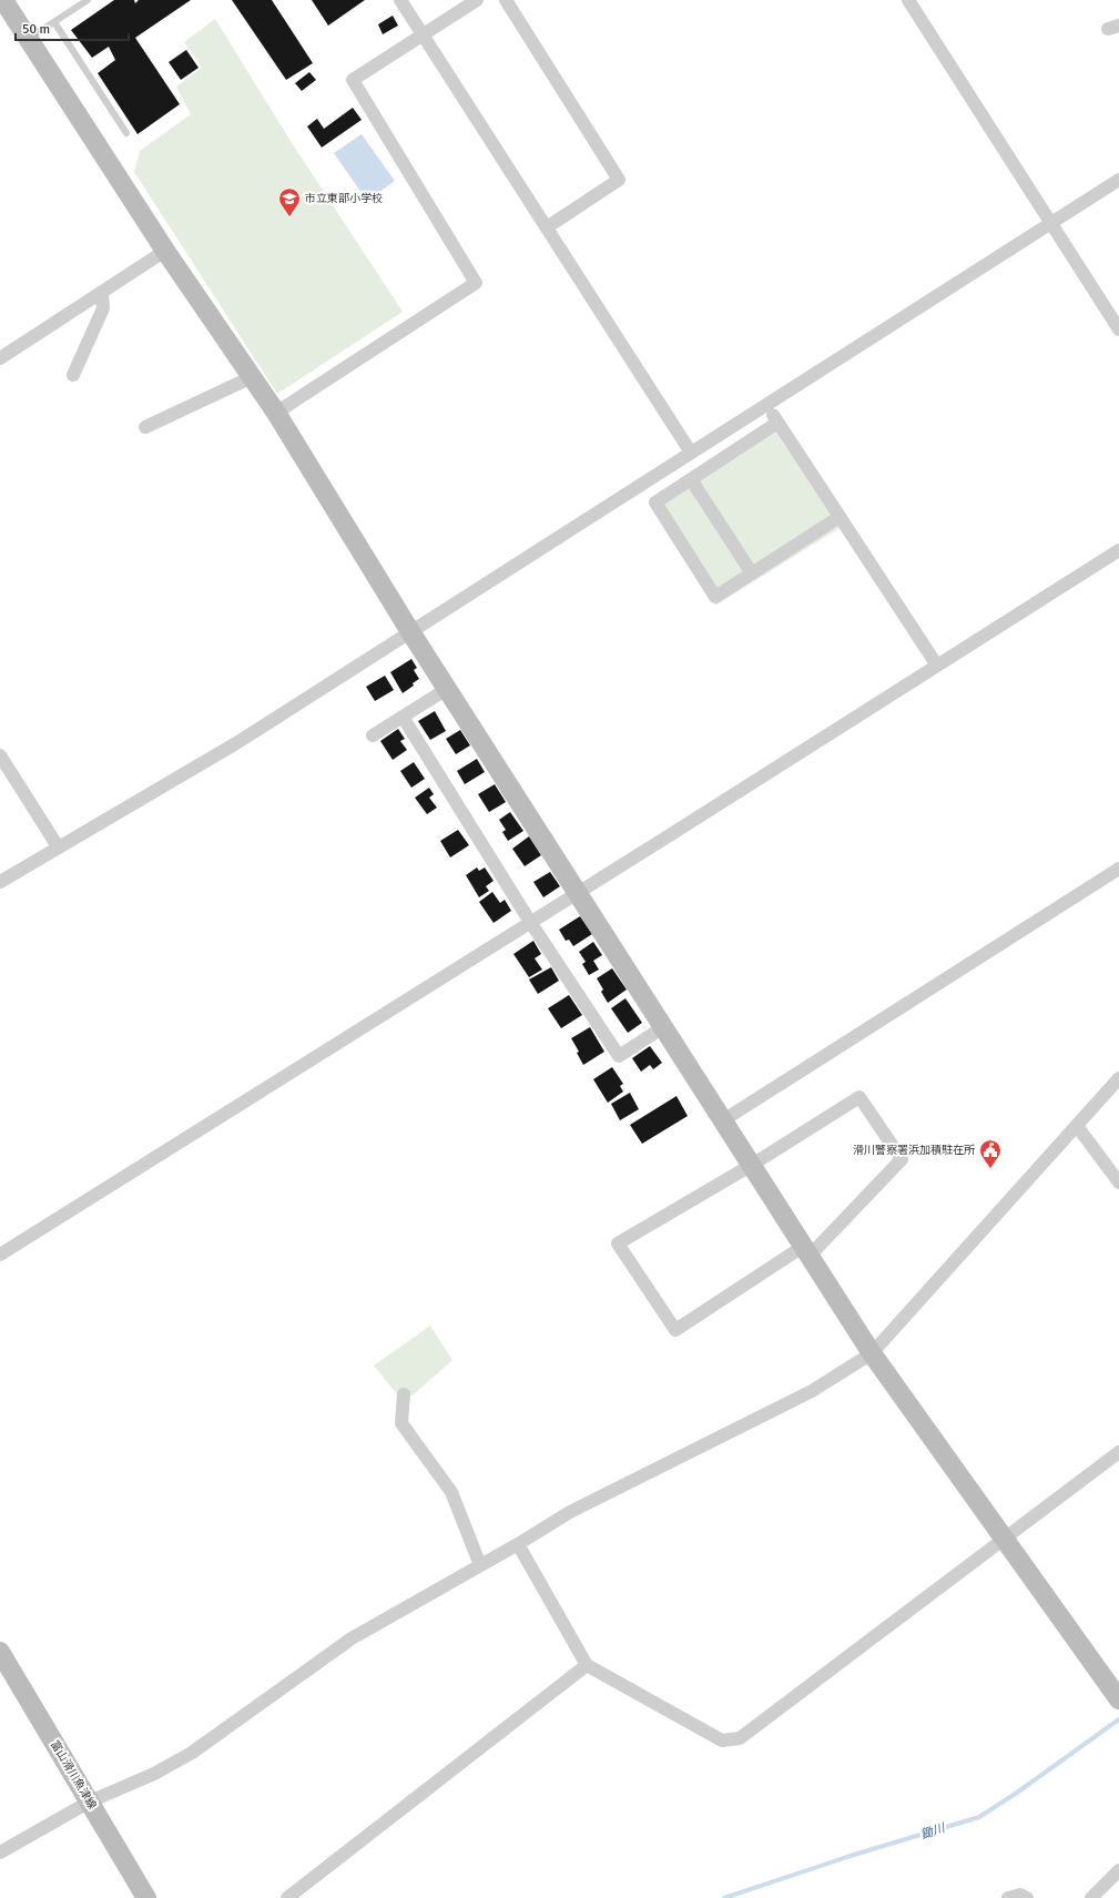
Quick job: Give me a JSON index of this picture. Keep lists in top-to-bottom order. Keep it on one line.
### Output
{"streets":{"street":["富山滑川魚津線"]},"water":["鋤川"],"places":{"school or university":["市立東部小学校"],"public building":["滑川警察署浜加積駐在所"]},"scale_bar":"50 m"}
